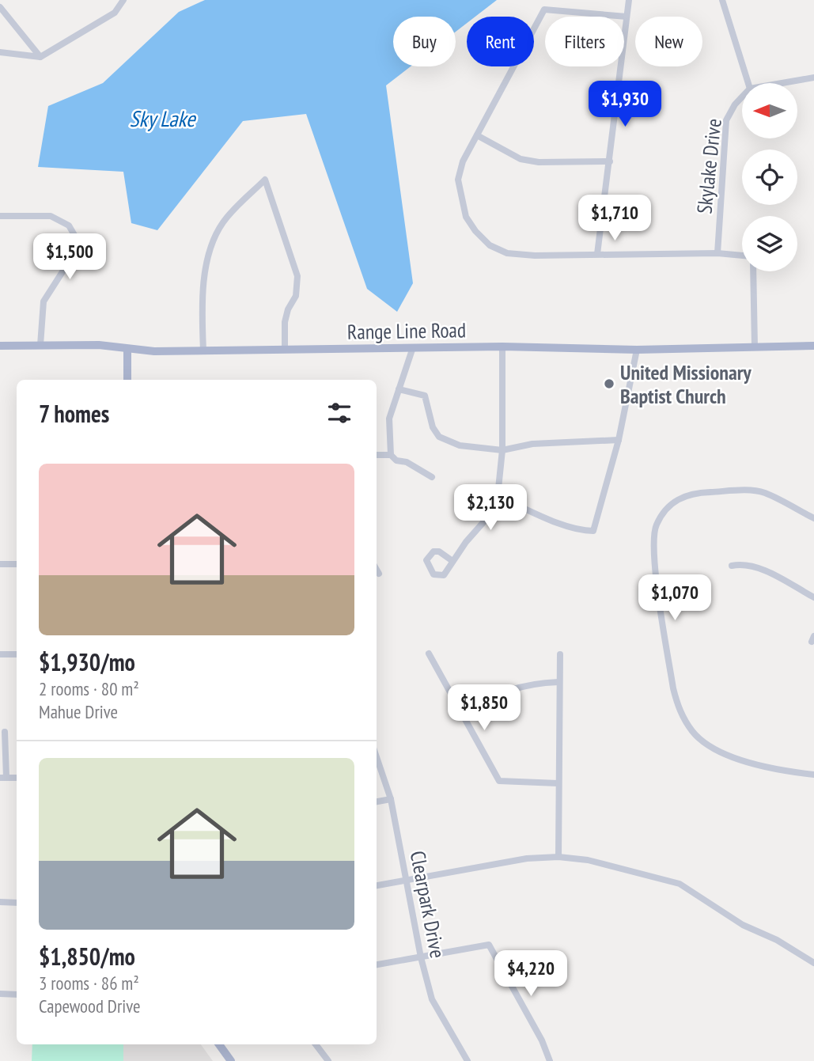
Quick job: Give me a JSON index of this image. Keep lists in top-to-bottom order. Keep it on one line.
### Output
{"streets":{"main road":["Range Line Road"],"street":["Skylake Drive","Clearpark Drive"]},"water":["Sky Lake"],"places":["United Missionary Baptist Church"],"north":"left","page":{"chip":["Buy","Rent","Filters","New"],"price":["$1,930","$1,710","$1,500","$2,130","$1,070","$1,850","$4,220"],"heading":"7 homes","list":[{"name":"$1,930/mo","note":"2 rooms · 80 m² · Mahue Drive"},{"name":"$1,850/mo","note":"3 rooms · 86 m² · Capewood Drive"}]}}
